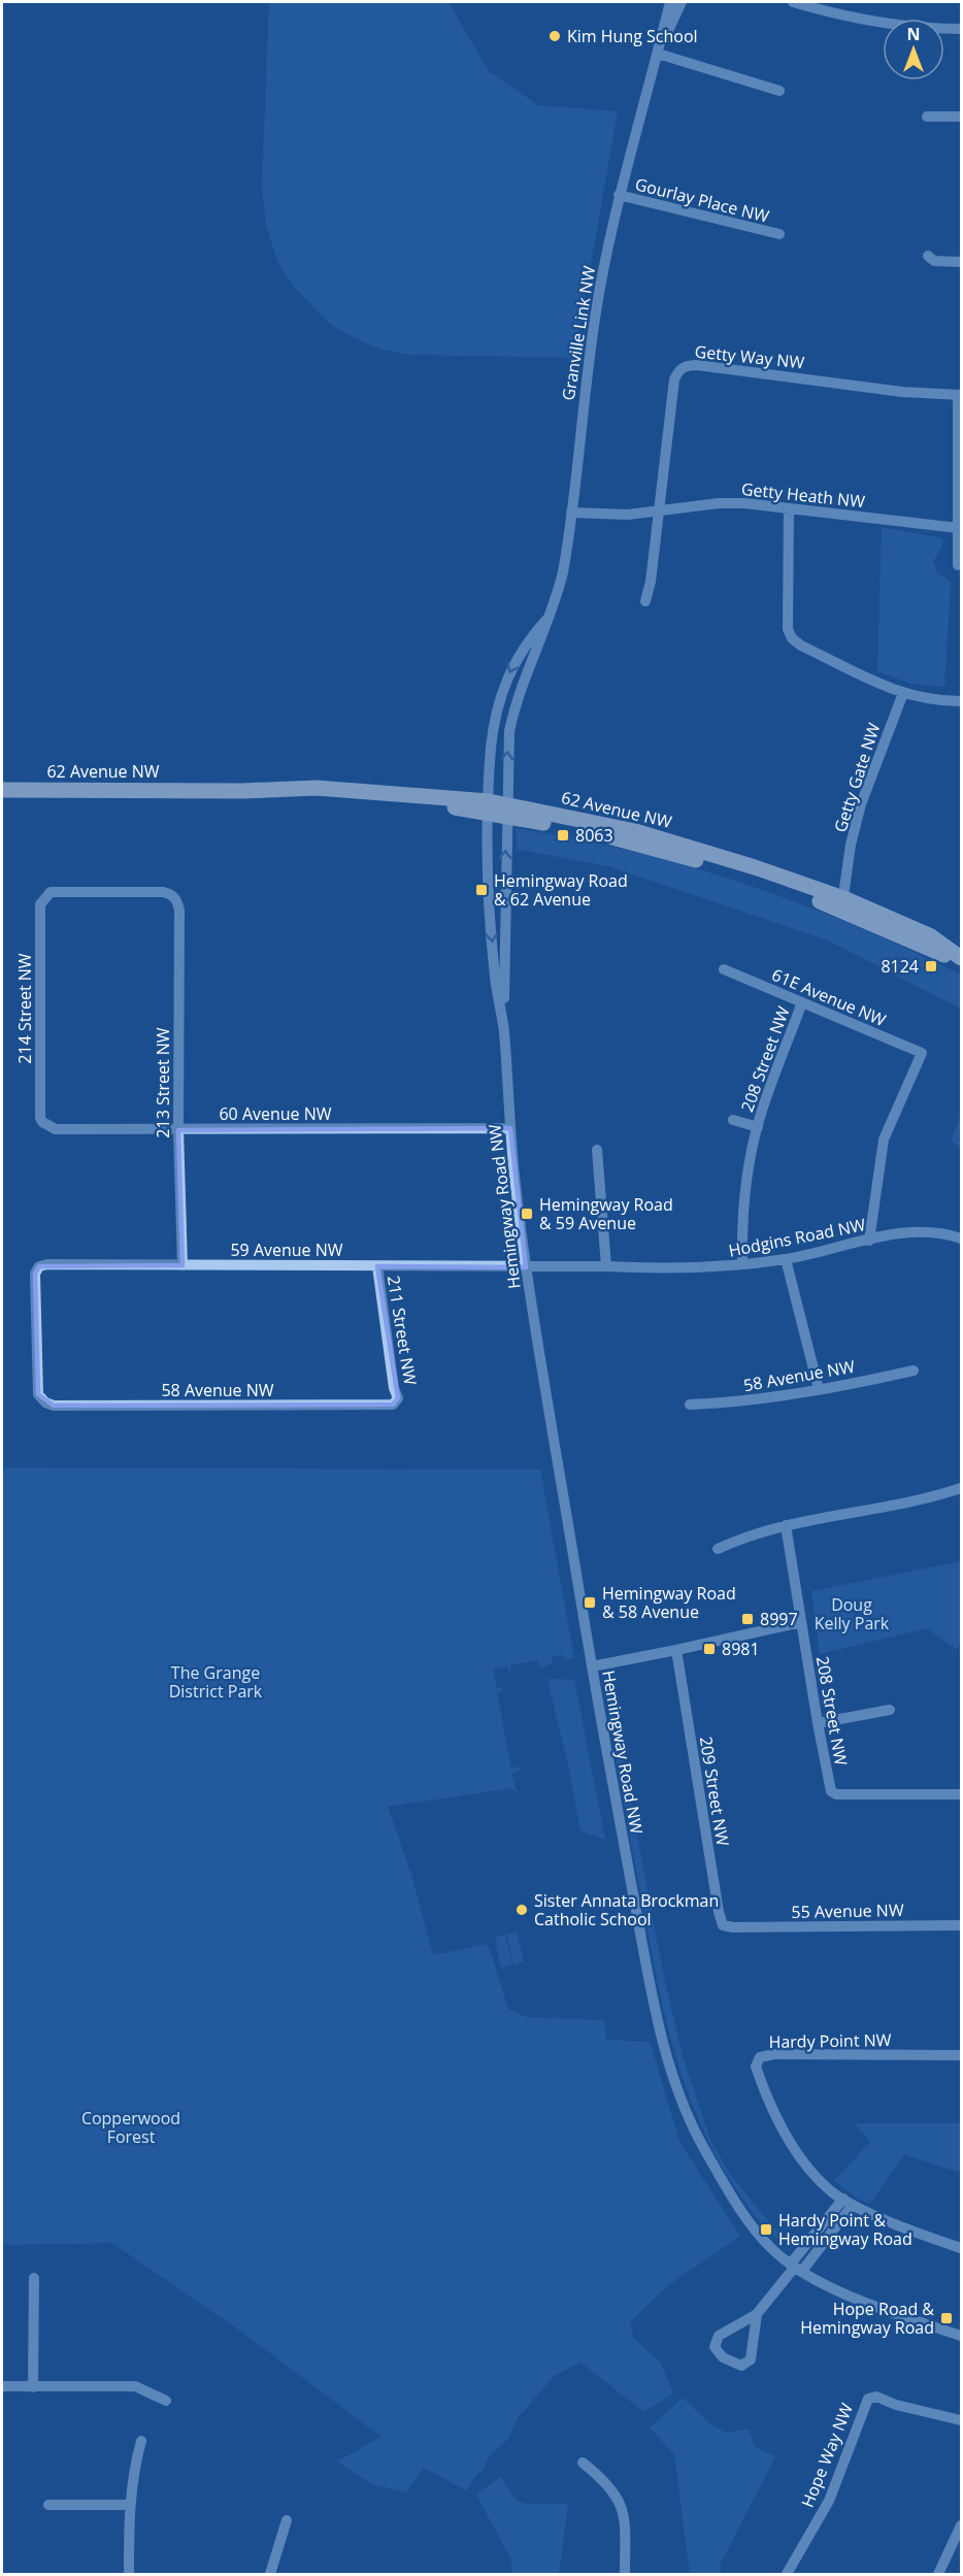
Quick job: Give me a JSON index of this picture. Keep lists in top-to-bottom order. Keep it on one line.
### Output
{"streets":{"main road":["62 Avenue NW"],"street":["Gourlay Place NW","Granville Link NW","Getty Way NW","Getty Heath NW","Getty Gate NW","61E Avenue NW","214 Street NW","208 Street NW","213 Street NW","60 Avenue NW","Hemingway Road NW","Hodgins Road NW","59 Avenue NW","211 Street NW","58 Avenue NW","209 Street NW","55 Avenue NW","Hardy Point NW","Hope Way NW"]},"crossings":[["Gourlay Place NW","Granville Link NW"],["Granville Link NW","Getty Heath NW"],["Granville Link NW","62 Avenue NW"],["Granville Link NW","Hemingway Road NW"],["Getty Way NW","Getty Heath NW"],["62 Avenue NW","Getty Gate NW"],["62 Avenue NW","Hemingway Road NW"],["61E Avenue NW","208 Street NW"],["61E Avenue NW","Hodgins Road NW"],["214 Street NW","213 Street NW"],["214 Street NW","60 Avenue NW"],["208 Street NW","Hodgins Road NW"],["213 Street NW","60 Avenue NW"],["213 Street NW","59 Avenue NW"],["60 Avenue NW","Hemingway Road NW"],["Hemingway Road NW","Hodgins Road NW"],["Hemingway Road NW","59 Avenue NW"],["Hodgins Road NW","59 Avenue NW"],["59 Avenue NW","211 Street NW"],["59 Avenue NW","58 Avenue NW"],["211 Street NW","58 Avenue NW"],["209 Street NW","55 Avenue NW"]],"parks":["Doug Kelly Park","The Grange District Park","Copperwood Forest"],"places":{"other":["Kim Hung School","Sister Annata Brockman Catholic School"],"transit":["8063","Hemingway Road & 62 Avenue","8124","Hemingway Road & 59 Avenue","Hemingway Road & 58 Avenue","8997","8981","Hardy Point & Hemingway Road","Hope Road & Hemingway Road"]},"north":"top"}
